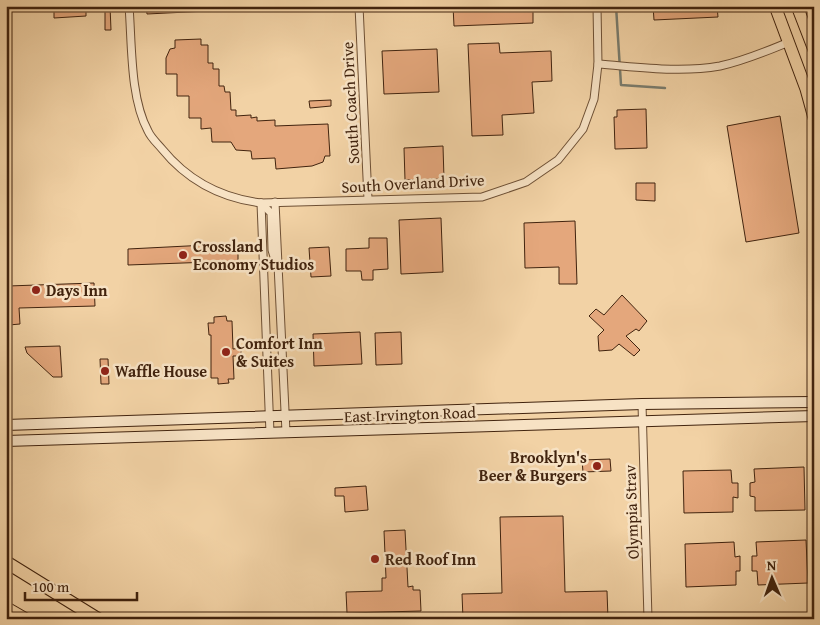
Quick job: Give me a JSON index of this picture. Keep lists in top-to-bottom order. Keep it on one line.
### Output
{"streets":{"main road":["East Irvington Road"],"street":["South Coach Drive","South Overland Drive","Olympia Strav"]},"crossings":[["South Coach Drive","South Overland Drive"],["East Irvington Road","Olympia Strav"]],"places":["Crossland Economy Studios","Days Inn","Comfort Inn & Suites","Waffle House","Brooklyn's Beer & Burgers","Red Roof Inn"],"scale_bar":"100 m","north":"top"}
